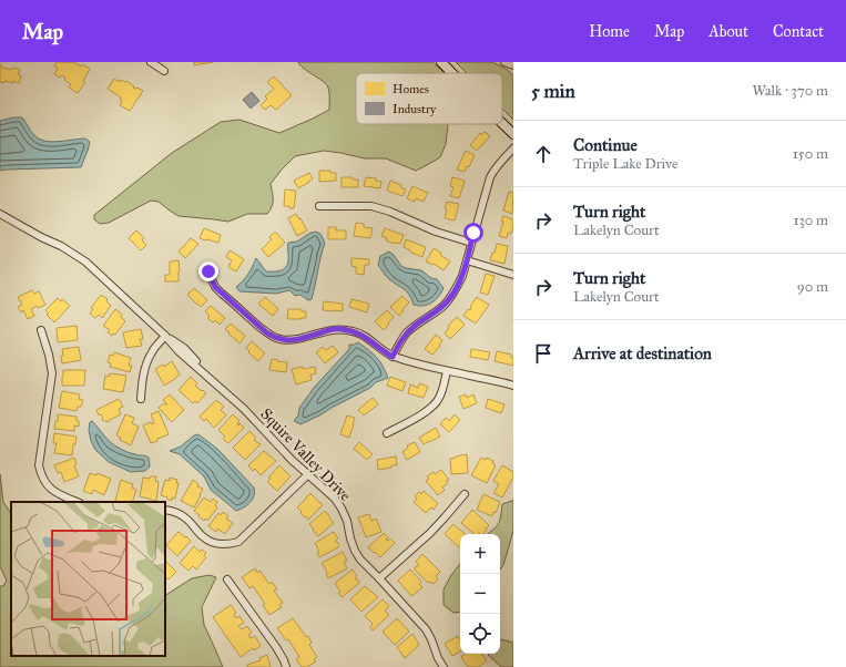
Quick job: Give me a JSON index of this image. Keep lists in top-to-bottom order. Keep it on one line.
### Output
{"streets":{"street":["Squire Valley Drive"]},"legend":["Homes","Industry"],"page":{"header":"Map","nav":["Home","Map","About","Contact"],"heading":["5 min","Walk · 370 m"],"list":[["Continue","Triple Lake Drive","150 m"],["Turn right","Lakelyn Court","130 m"],["Turn right","Lakelyn Court","90 m"],"Arrive at destination"],"map_buttons":["+","−"]}}
